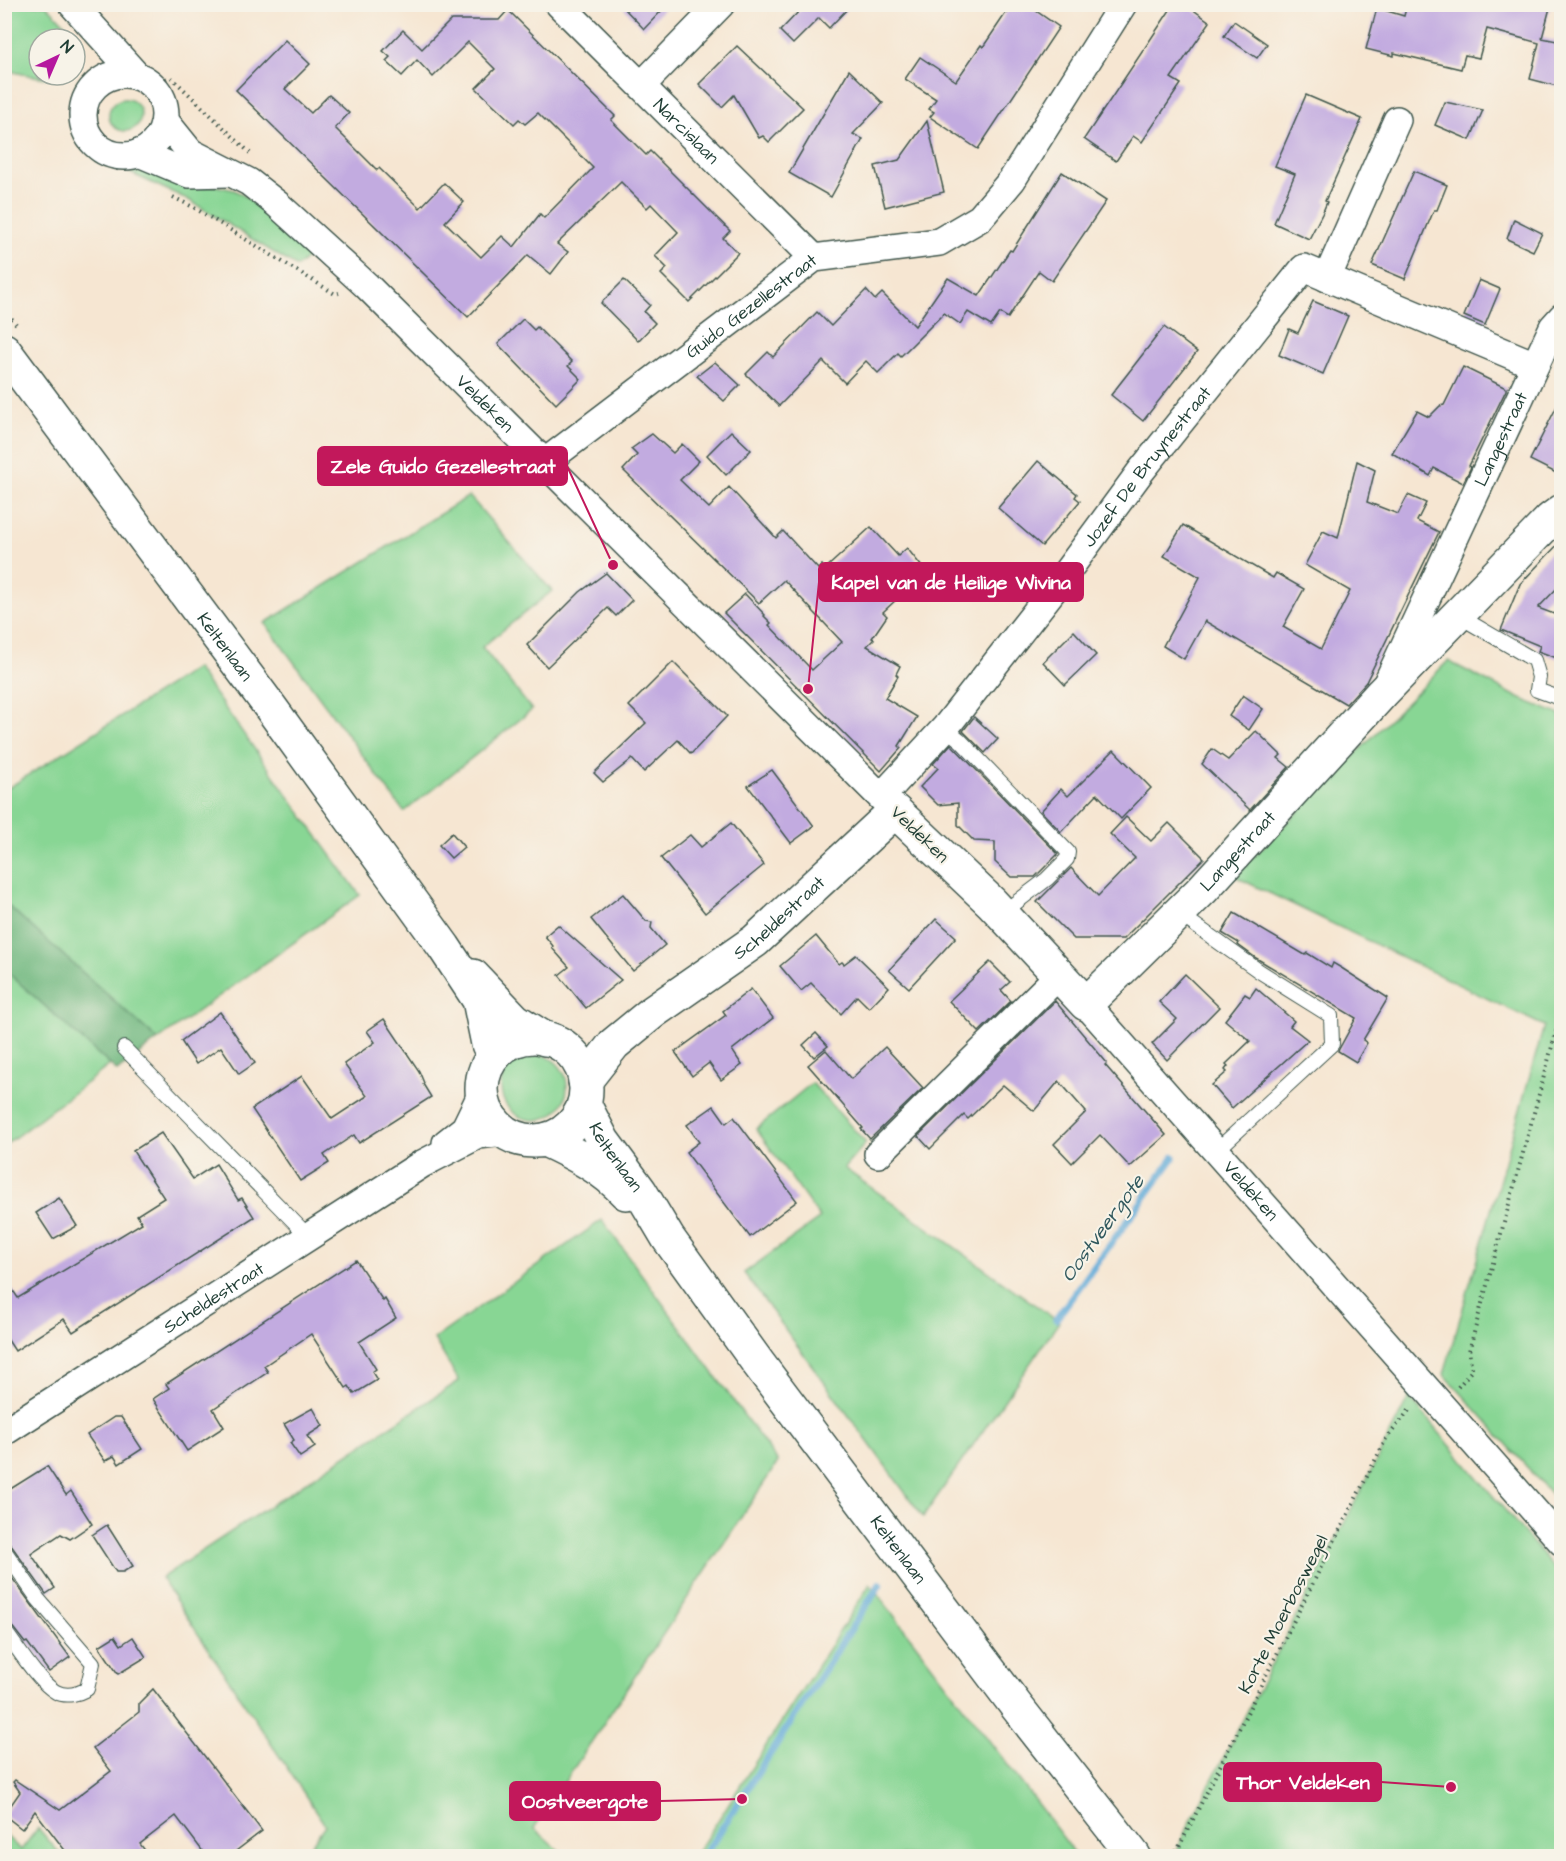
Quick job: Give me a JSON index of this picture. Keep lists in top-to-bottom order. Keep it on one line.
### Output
{"streets":{"main road":["Veldeken","Langestraat","Keltenlaan","Scheldestraat"],"street":["Narcislaan","Guido Gezellestraat","Jozef De Bruynestraat"],"path":["Korte Moerboswegel"]},"crossings":[["Narcislaan","Guido Gezellestraat"],["Guido Gezellestraat","Veldeken"],["Veldeken","Langestraat"],["Veldeken","Jozef De Bruynestraat"],["Veldeken","Scheldestraat"],["Veldeken","Korte Moerboswegel"],["Langestraat","Jozef De Bruynestraat"],["Jozef De Bruynestraat","Scheldestraat"],["Keltenlaan","Scheldestraat"]],"water":["Oostveergote"],"places":["Zele Guido Gezellestraat","Kapel van de Heilige Wivina","Thor Veldeken","Oostveergote"],"north":"top right"}
